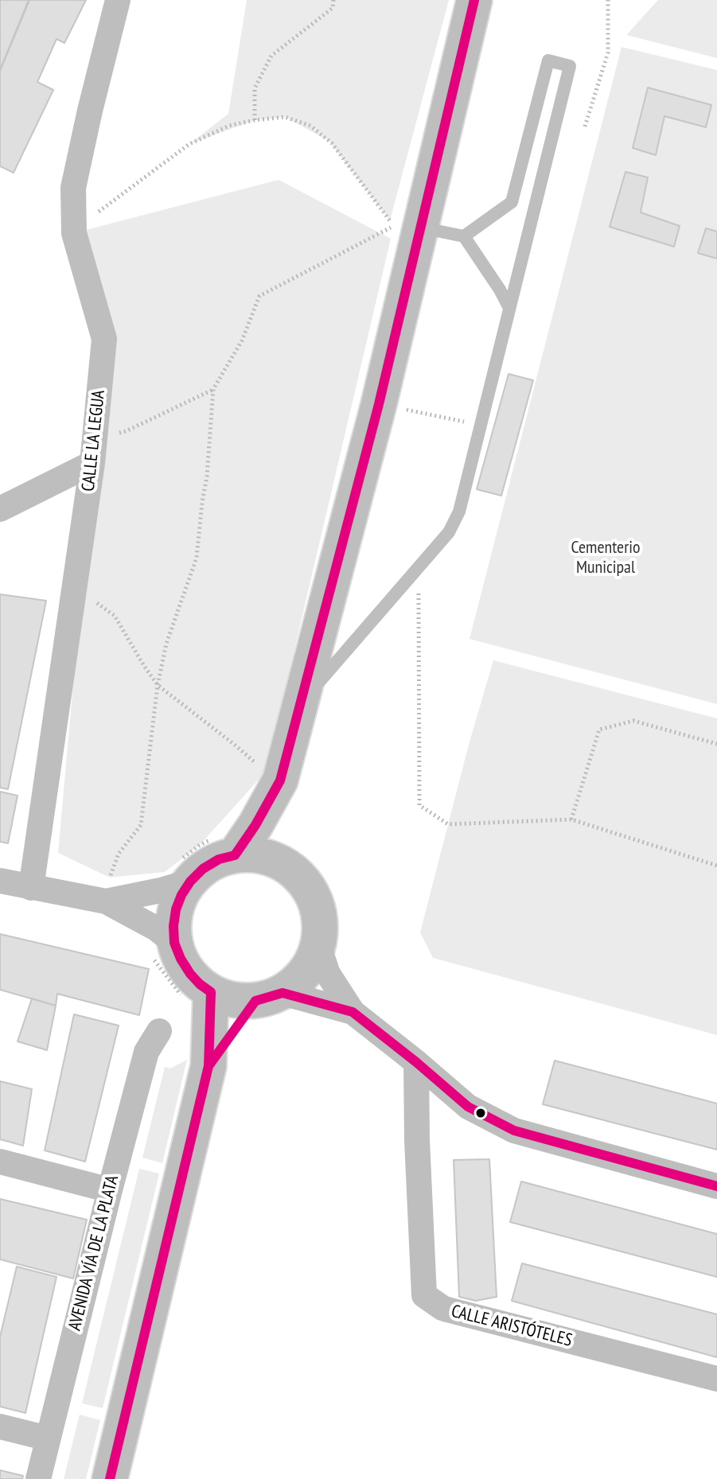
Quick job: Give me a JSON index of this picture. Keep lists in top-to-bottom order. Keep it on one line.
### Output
{"streets":{"street":["CALLE LA LEGUA","AVENIDA VÍA DE LA PLATA","CALLE ARISTÓTELES"]},"parks":["Cementerio Municipal"]}
